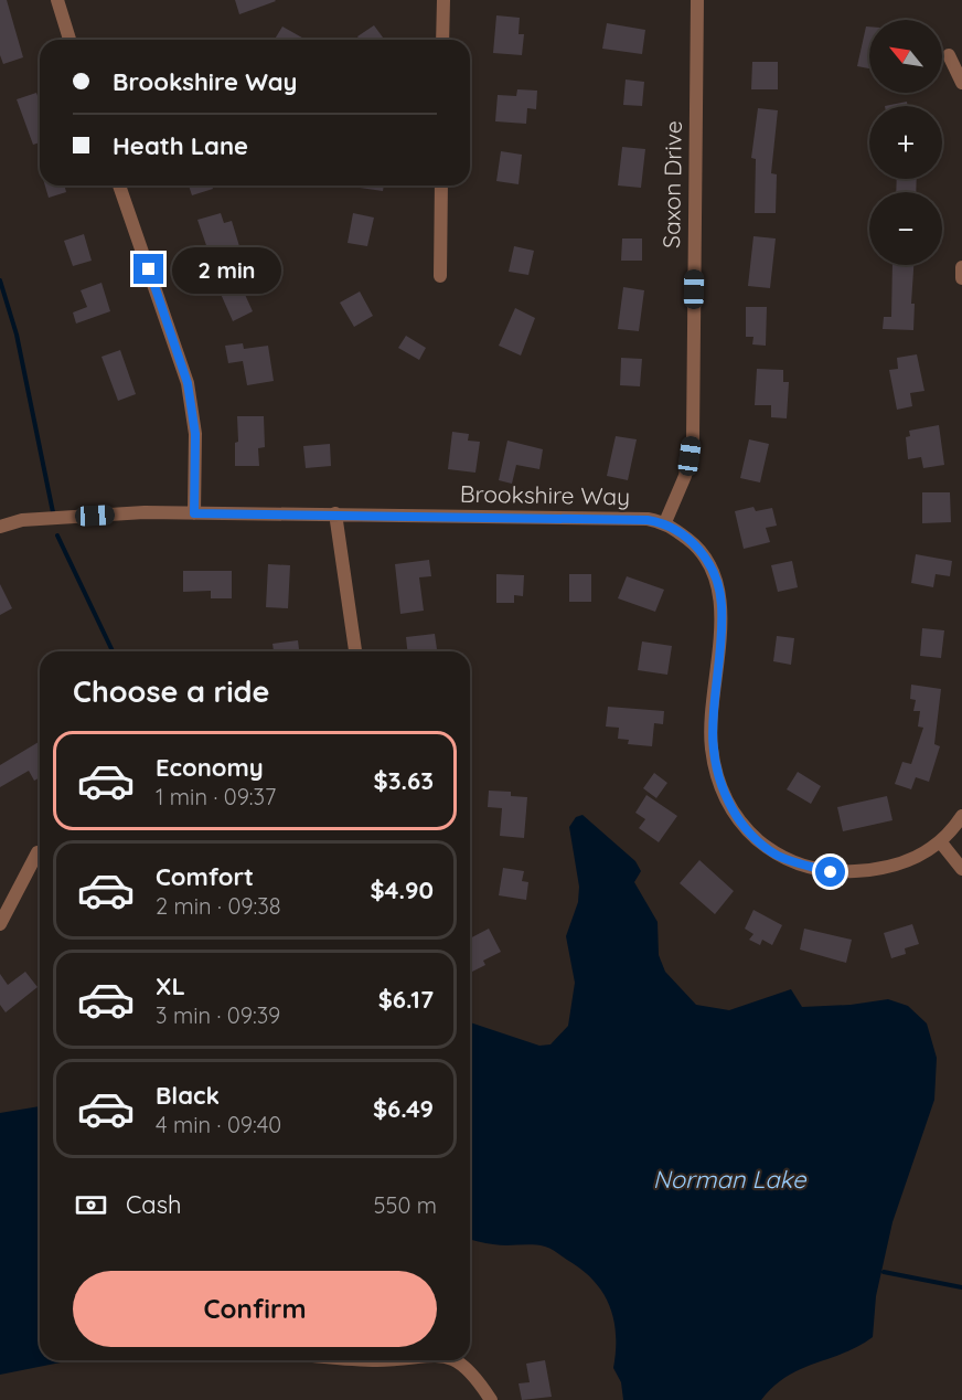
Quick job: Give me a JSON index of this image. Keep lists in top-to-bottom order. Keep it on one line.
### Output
{"streets":{"street":["Saxon Drive","Brookshire Way"]},"crossings":[["Saxon Drive","Brookshire Way"]],"water":["Norman Lake"],"north":"top left","page":{"map_buttons":["+","−"],"banner":["Brookshire Way","Heath Lane"],"bubble":"2 min","heading":"Choose a ride","list":[{"name":"Economy","note":"1 min · 09:37","value":"$3.63"},{"name":"Comfort","note":"2 min · 09:38","value":"$4.90"},{"name":"XL","note":"3 min · 09:39","value":"$6.17"},{"name":"Black","note":"4 min · 09:40","value":"$6.49"}],"pay":["Cash","550 m"],"buttons":"Confirm"}}
